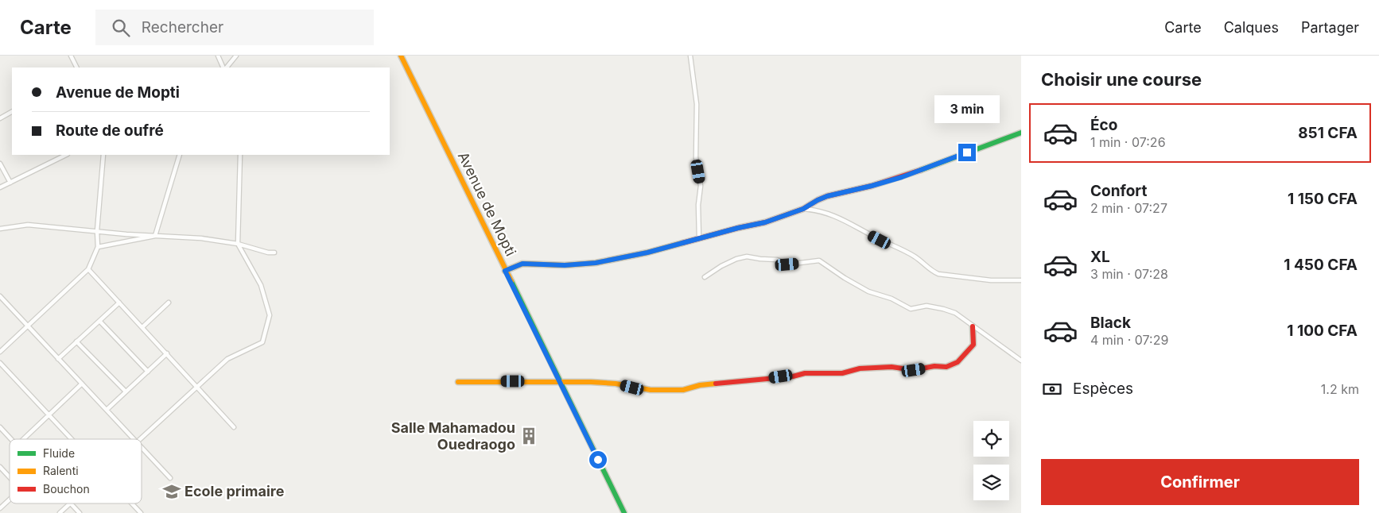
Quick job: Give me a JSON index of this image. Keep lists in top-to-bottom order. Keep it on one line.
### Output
{"streets":{"street":["Avenue de Mopti"]},"places":{"building":["Salle Mahamadou Ouedraogo"],"school or university":["Ecole primaire"]},"legend":["Fluide","Ralenti","Bouchon"],"page":{"header":"Carte","search":"Rechercher","nav":["Carte","Calques","Partager"],"heading":"Choisir une course","banner":["Avenue de Mopti","Route de oufré"],"bubble":"3 min","list":[{"name":"Éco","note":"1 min · 07:26","value":"851 CFA"},{"name":"Confort","note":"2 min · 07:27","value":"1 150 CFA"},{"name":"XL","note":"3 min · 07:28","value":"1 450 CFA"},{"name":"Black","note":"4 min · 07:29","value":"1 100 CFA"}],"pay":["Espèces","1.2 km"],"buttons":"Confirmer"}}
